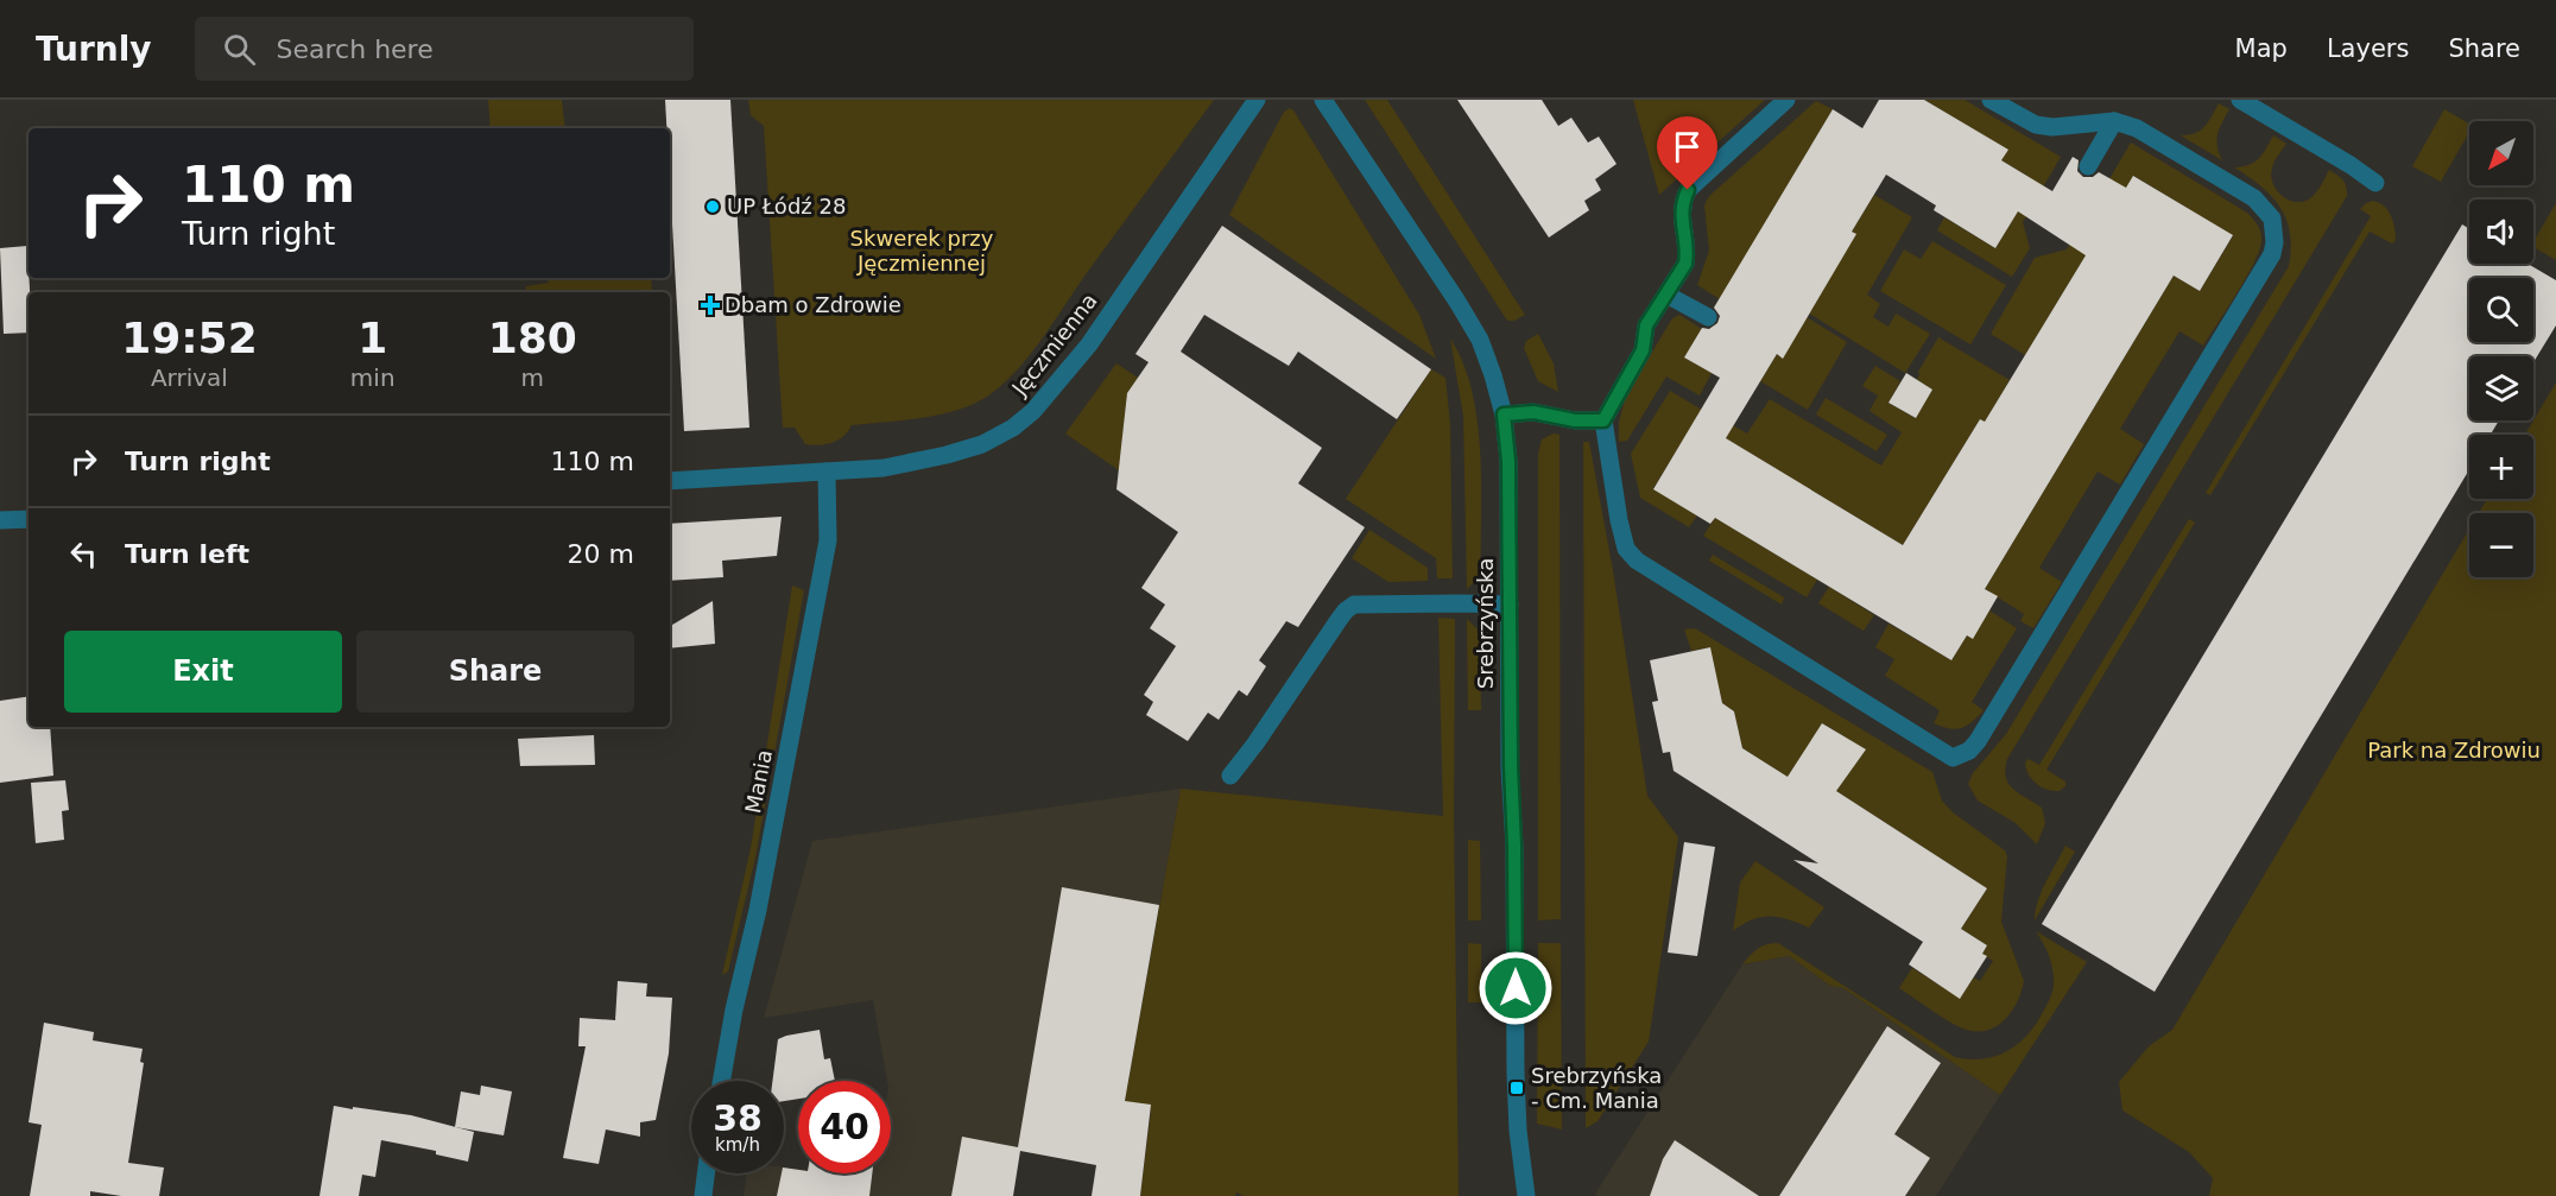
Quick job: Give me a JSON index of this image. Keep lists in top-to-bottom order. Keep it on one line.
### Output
{"streets":{"street":["Jęczmienna","Srebrzyńska","Mania"]},"crossings":[["Jęczmienna","Mania"]],"parks":["Skwerek przy Jęczmiennej","Park na Zdrowiu"],"places":{"other":["UP Łódź 28"],"health":["Dbam o Zdrowie"],"transit":["Srebrzyńska - Cm. Mania"]},"north":"bottom left","page":{"header":"Turnly","search":"Search here","nav":["Map","Layers","Share"],"map_buttons":["+","−"],"turn":["110 m","Turn right"],"eta":["19:52","Arrival","1","min","180","m"],"list":[{"name":"Turn right","value":"110 m"},{"name":"Turn left","value":"20 m"}],"buttons":["Exit","Share"],"speed":"38 km/h","limit":"40"}}
